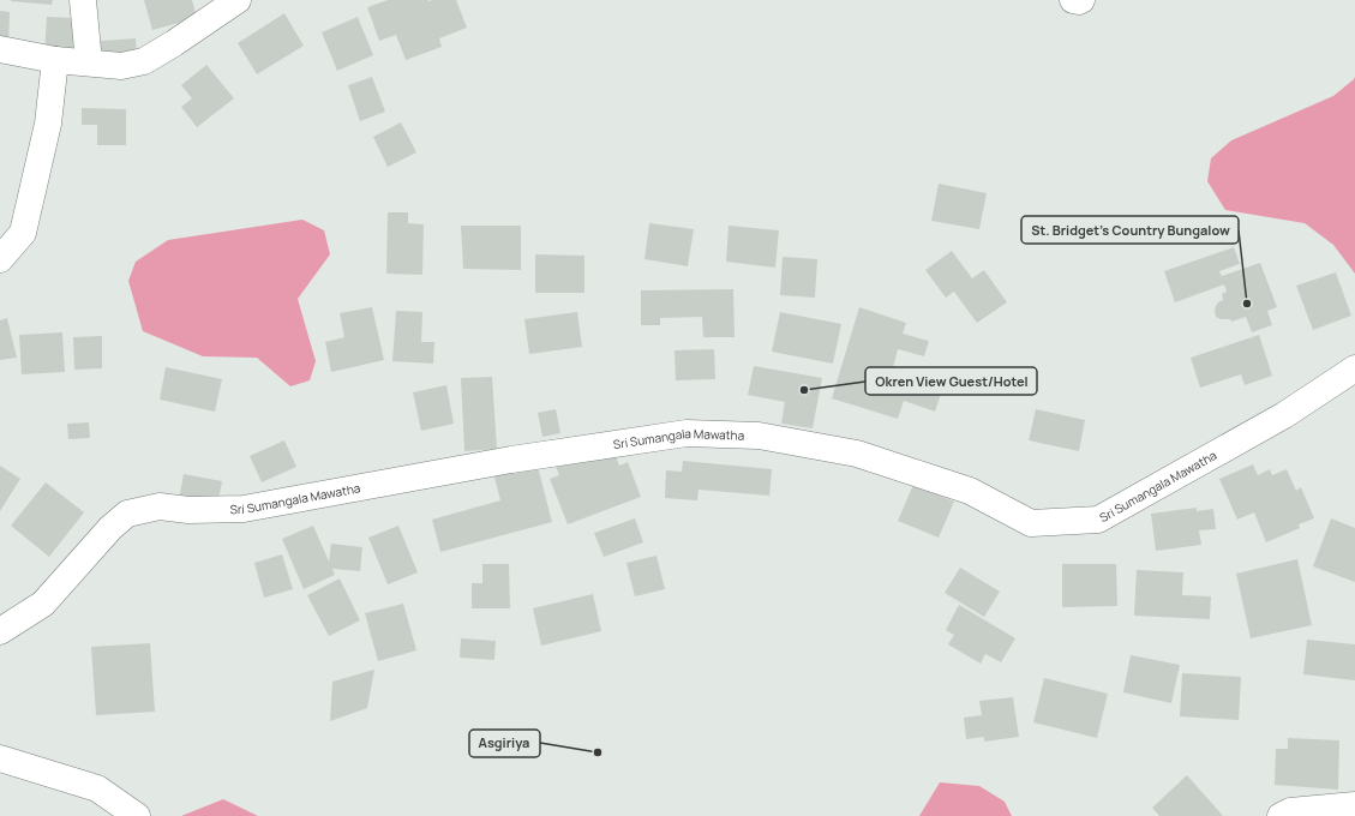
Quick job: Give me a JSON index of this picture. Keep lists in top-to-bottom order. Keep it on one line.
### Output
{"streets":{"street":["Sri Sumangala Mawatha"]},"places":["St. Bridget's Country Bungalow","Okren View Guest/Hotel","Asgiriya"]}
